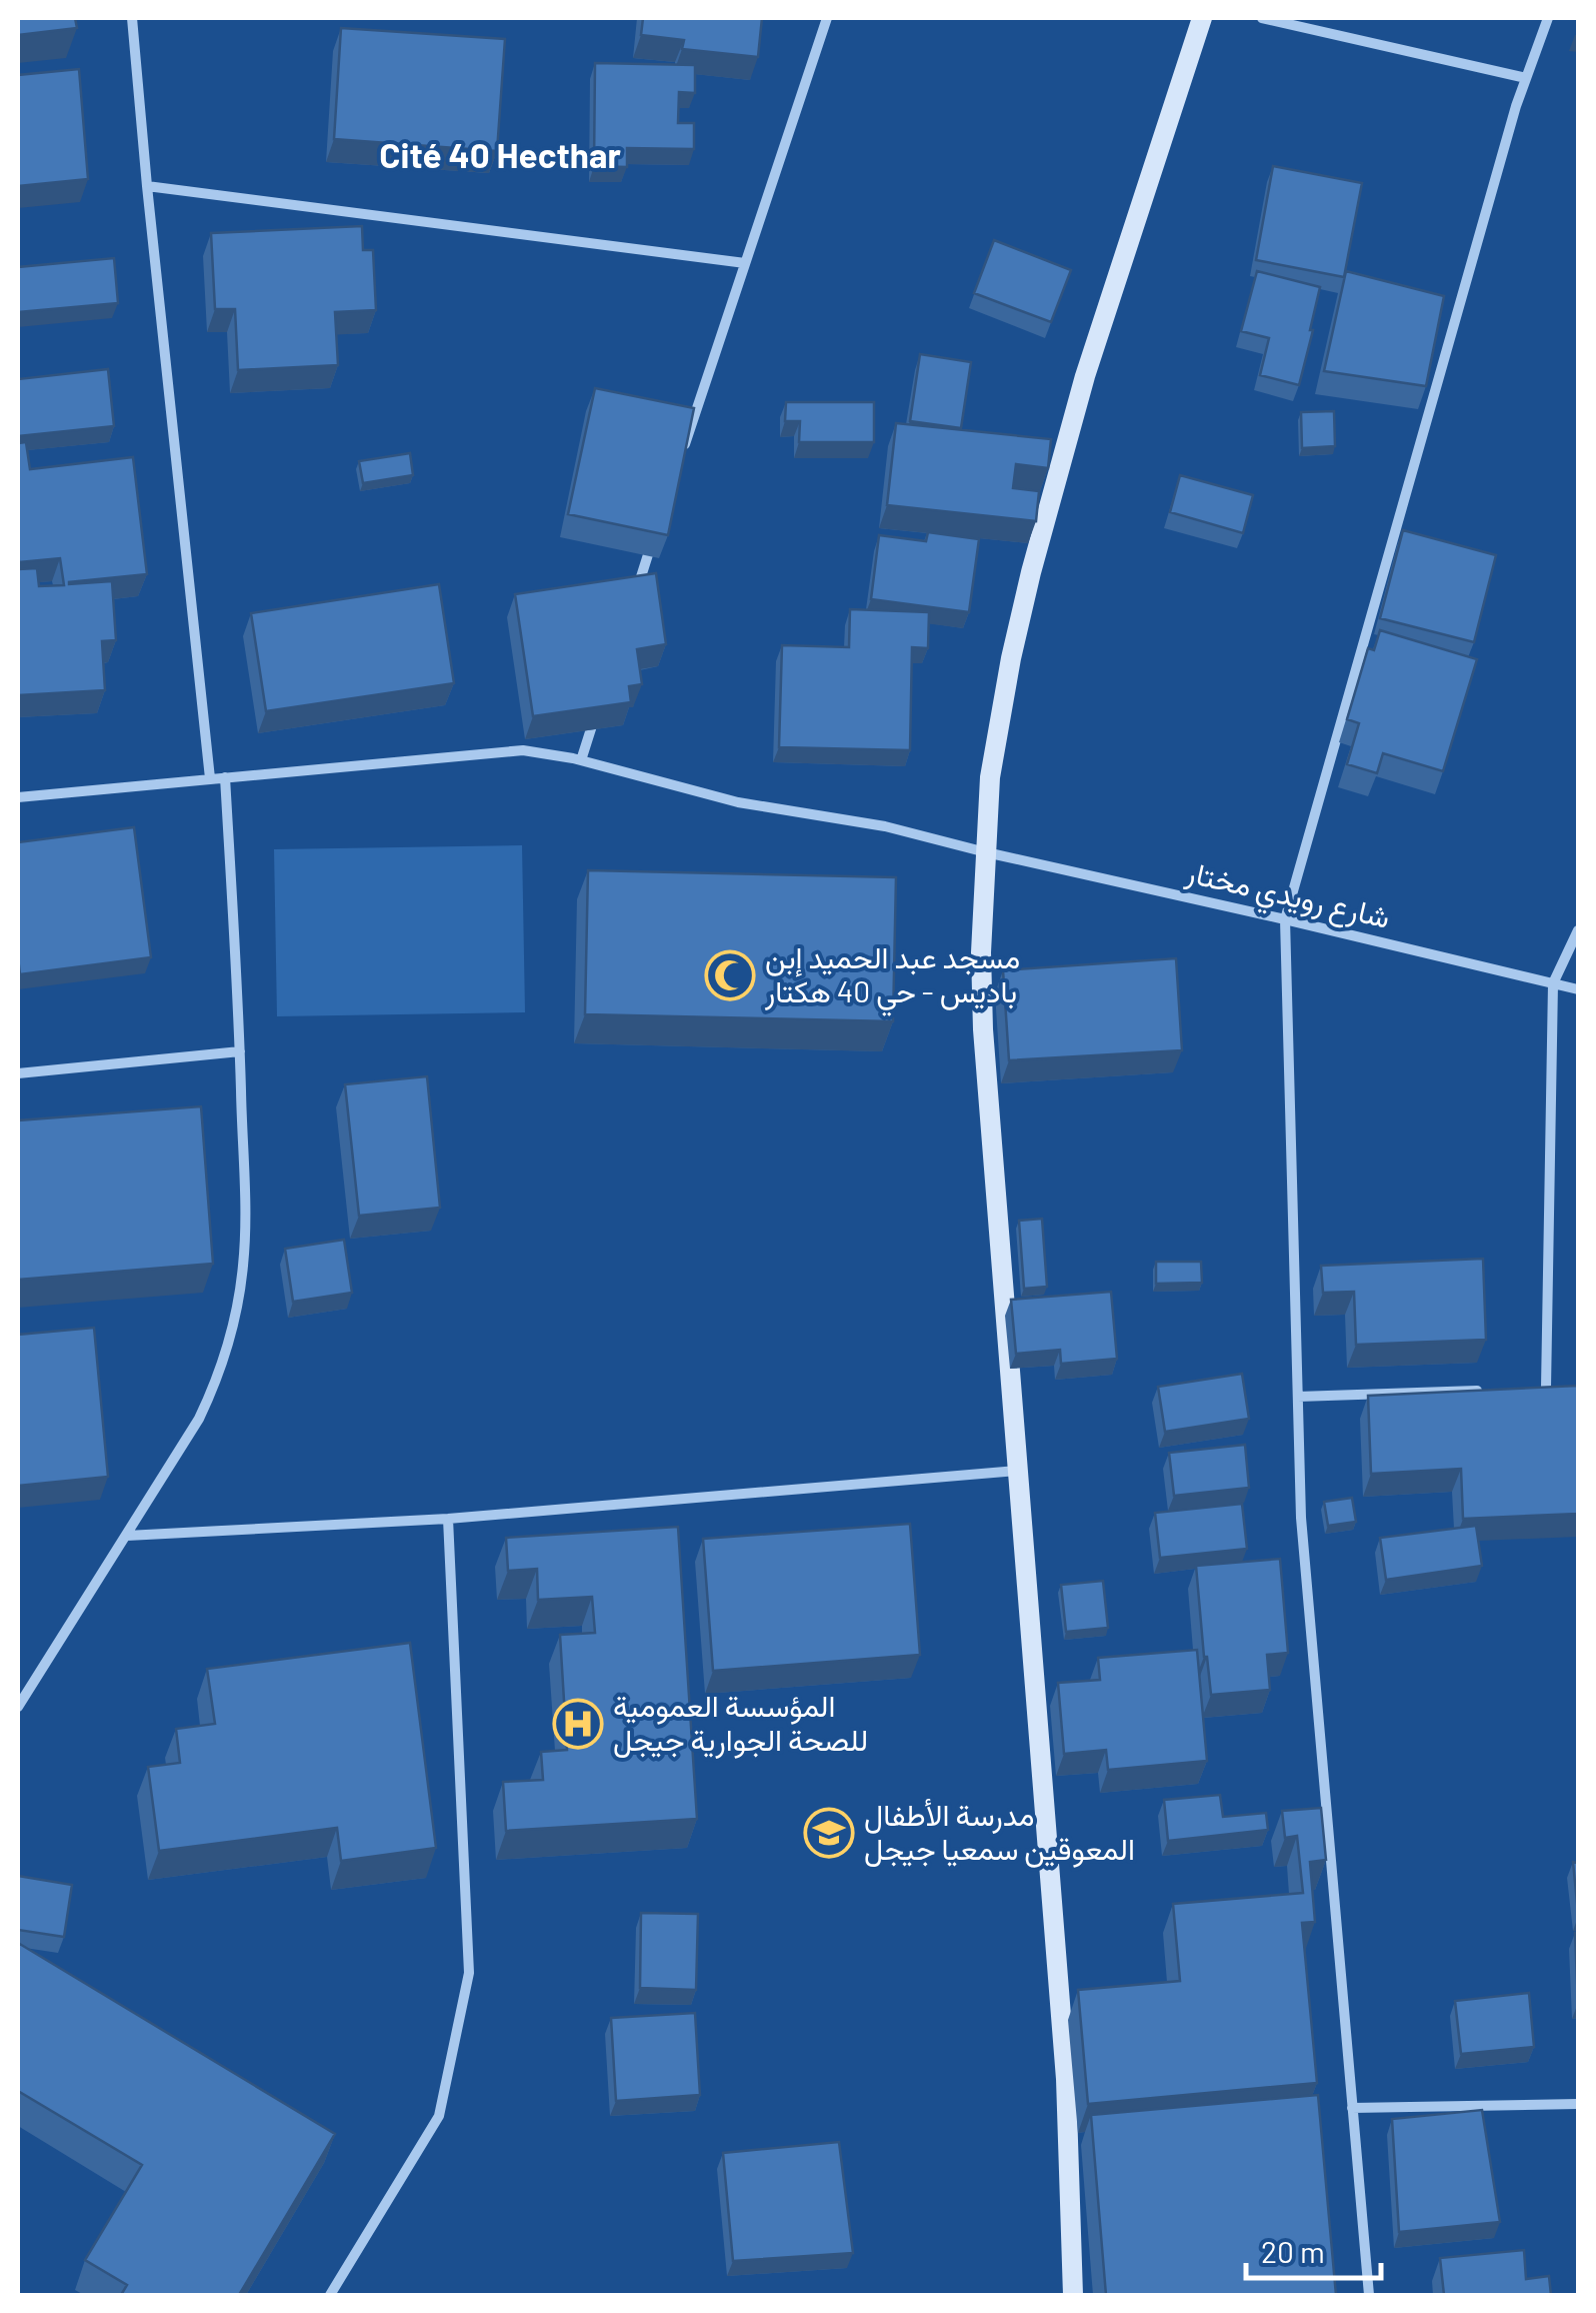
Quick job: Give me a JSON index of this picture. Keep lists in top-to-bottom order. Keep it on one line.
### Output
{"streets":{"street":["شارع رويدي مختار"]},"districts":["Cité 40 Hecthar"],"places":{"mosque":["مسجد عبد الحميد إبن باديس - حي 40 هكتار"],"hospital":["المؤسسة العمومية للصحة الجوارية جيجل"],"school or university":["مدرسة الأطفال المعوقين سمعيا جيجل"]},"scale_bar":"20 m"}
